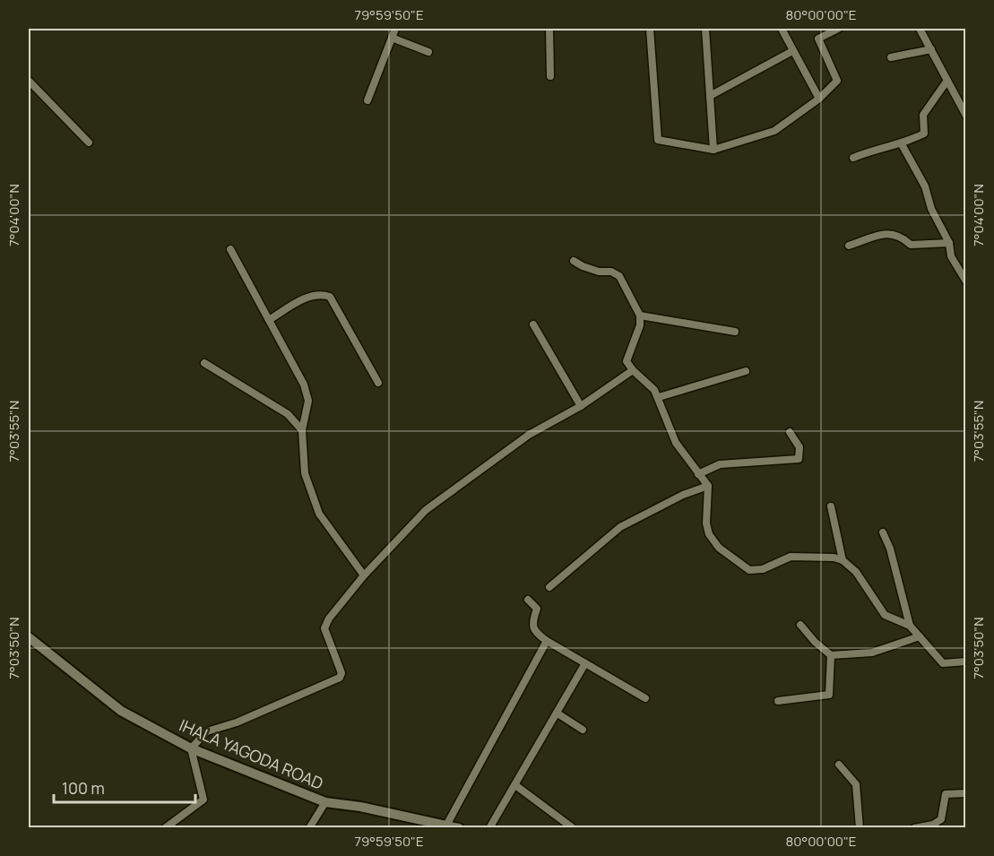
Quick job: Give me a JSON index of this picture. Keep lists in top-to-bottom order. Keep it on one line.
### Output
{"streets":{"street":["IHALA YAGODA ROAD"]},"scale_bar":"100 m","coordinates":["79°59'50\"E","80°00'00\"E","7°04'00\"N","7°03'55\"N","7°03'50\"N"]}
